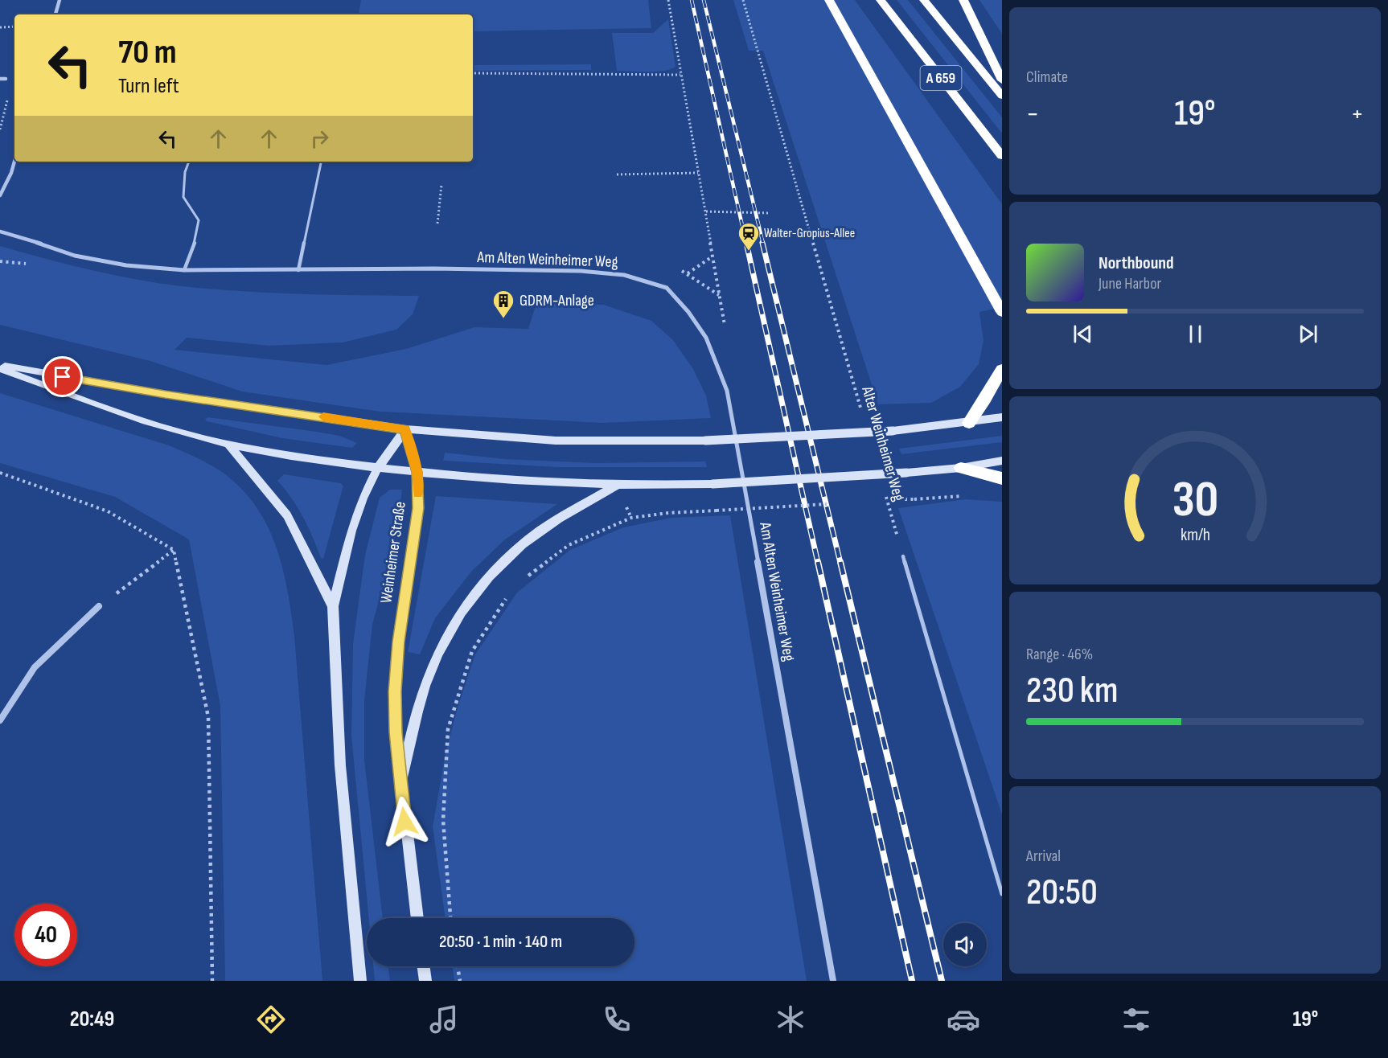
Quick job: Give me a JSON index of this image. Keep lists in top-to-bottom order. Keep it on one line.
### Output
{"streets":{"highway":["A 659"],"main road":["Weinheimer Straße"],"street":["Am Alten Weinheimer Weg"],"path":["Alter Weinheimer Weg"]},"places":{"station":["Walter-Gropius-Allee"],"building":["GDRM-Anlage"]},"page":{"tile":["Climate",["Range · 46%","230 km"],["Arrival","20:50"]],"turn":["70 m","Turn left"],"heat":["−","19°","+"],"song":["Northbound","June Harbor"],"limit":"40","trip":"20:50 · 1 min · 140 m","tabs":["20:49","19°"],"gauge":["30","km/h"]}}
